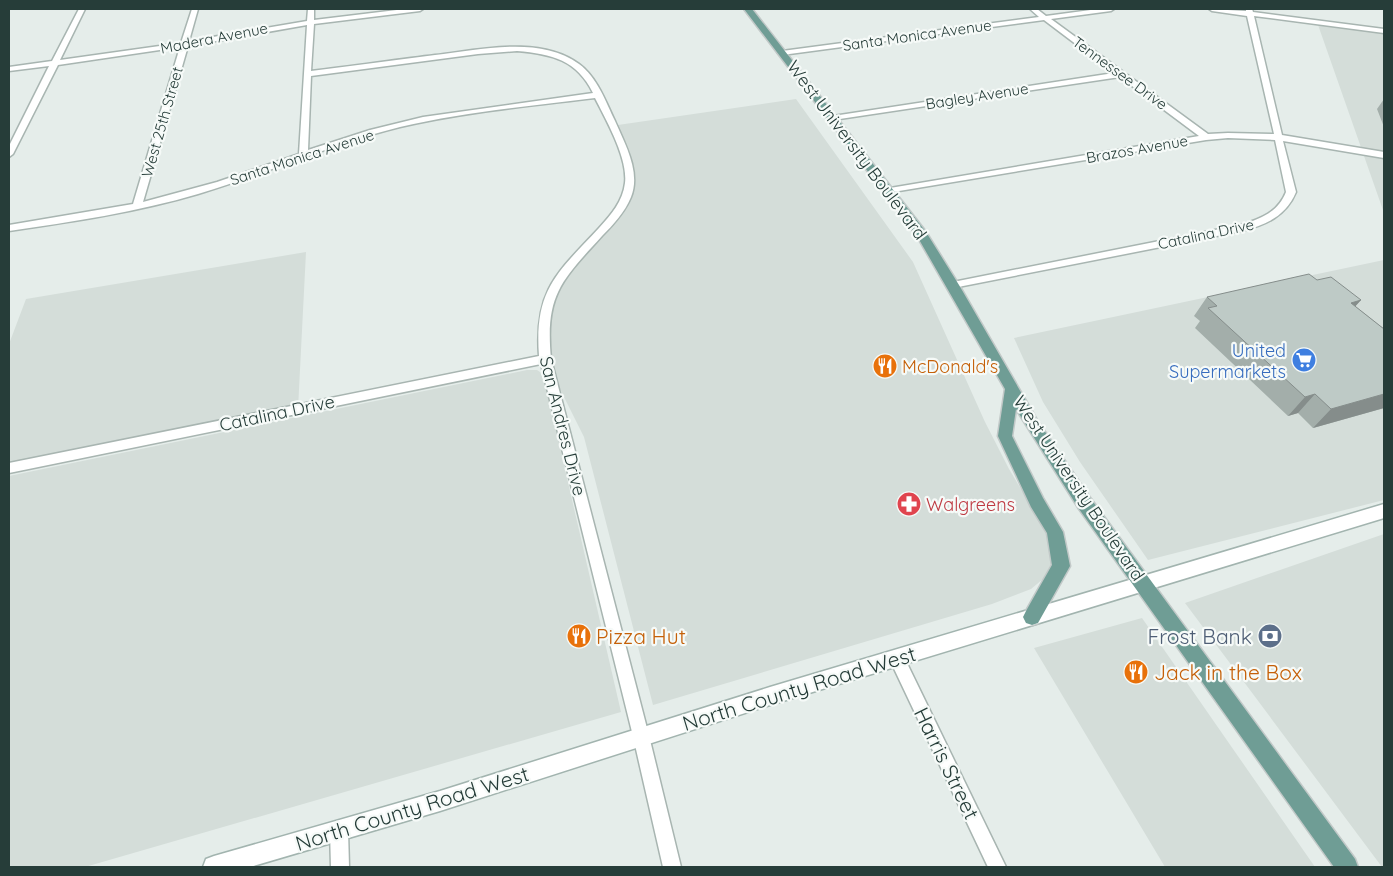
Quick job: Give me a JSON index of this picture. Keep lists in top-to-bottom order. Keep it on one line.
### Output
{"streets":{"main road":["West University Boulevard","North County Road West"],"street":["Santa Monica Avenue","Madera Avenue","Tennessee Drive","Bagley Avenue","West 25th Street","Brazos Avenue","Catalina Drive","San Andres Drive","Harris Street"]},"crossings":[["Santa Monica Avenue","Tennessee Drive"],["Santa Monica Avenue","West 25th Street"],["Santa Monica Avenue","West University Boulevard"],["Santa Monica Avenue","San Andres Drive"],["Madera Avenue","West 25th Street"],["Tennessee Drive","Bagley Avenue"],["Tennessee Drive","Brazos Avenue"],["Bagley Avenue","West University Boulevard"],["Brazos Avenue","West University Boulevard"],["Brazos Avenue","Catalina Drive"],["West University Boulevard","Catalina Drive"],["West University Boulevard","North County Road West"],["Catalina Drive","San Andres Drive"],["San Andres Drive","North County Road West"],["North County Road West","Harris Street"]],"places":{"supermarket":["United Supermarkets"],"restaurant":["McDonald's","Pizza Hut","Jack in the Box"],"pharmacy":["Walgreens"],"bank":["Frost Bank"]}}
